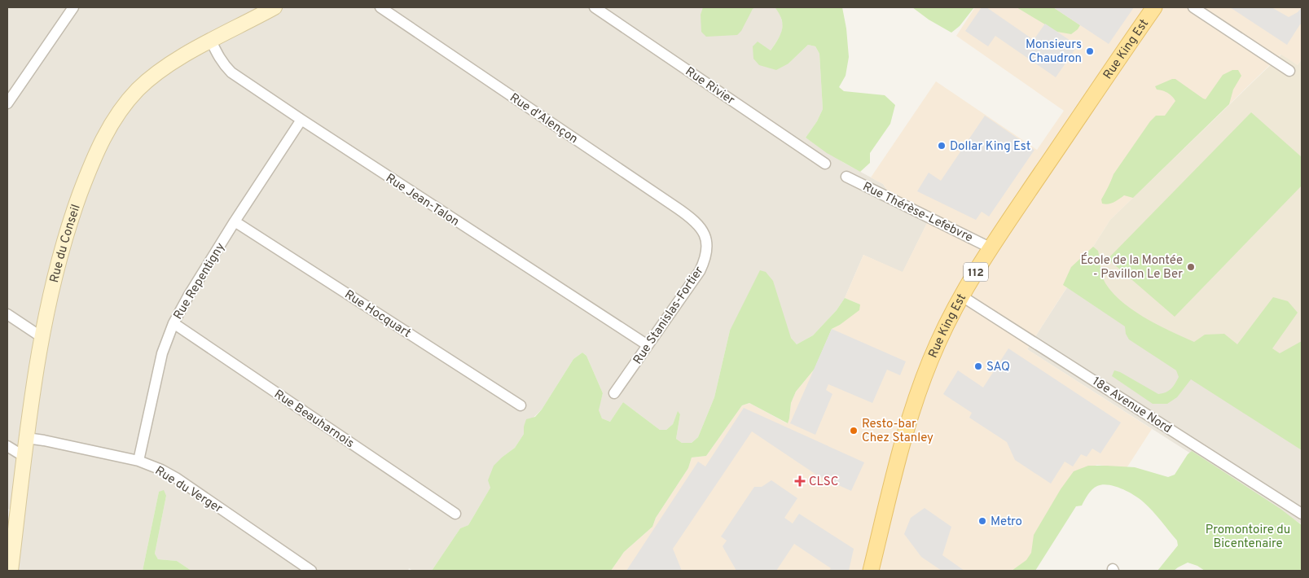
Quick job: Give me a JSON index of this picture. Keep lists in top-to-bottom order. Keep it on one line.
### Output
{"streets":{"main road":["Rue King Est","112"],"street":["Rue Rivier","Rue d'Alençon","Rue Jean-Talon","Rue Thérèse-Lefebvre","Rue du Conseil","Rue Repentigny","Rue Hocquart","Rue Stanislas-Fortier","18e Avenue Nord","Rue Beauharnois","Rue du Verger"]},"crossings":[["Rue King Est","Rue Thérèse-Lefebvre"],["Rue King Est","18e Avenue Nord"],["Rue d'Alençon","Rue Stanislas-Fortier"],["Rue Jean-Talon","Rue du Conseil"],["Rue Jean-Talon","Rue Repentigny"],["Rue Jean-Talon","Rue Stanislas-Fortier"],["Rue du Conseil","Rue du Verger"],["Rue Repentigny","Rue Hocquart"],["Rue Repentigny","Rue Beauharnois"],["Rue Repentigny","Rue du Verger"]],"parks":["Promontoire du Bicentenaire"],"places":{"other":["Monsieurs Chaudron","Dollar King Est","École de la Montée - Pavillon Le Ber","SAQ","Resto-bar Chez Stanley","Metro"],"health":["CLSC"]}}
